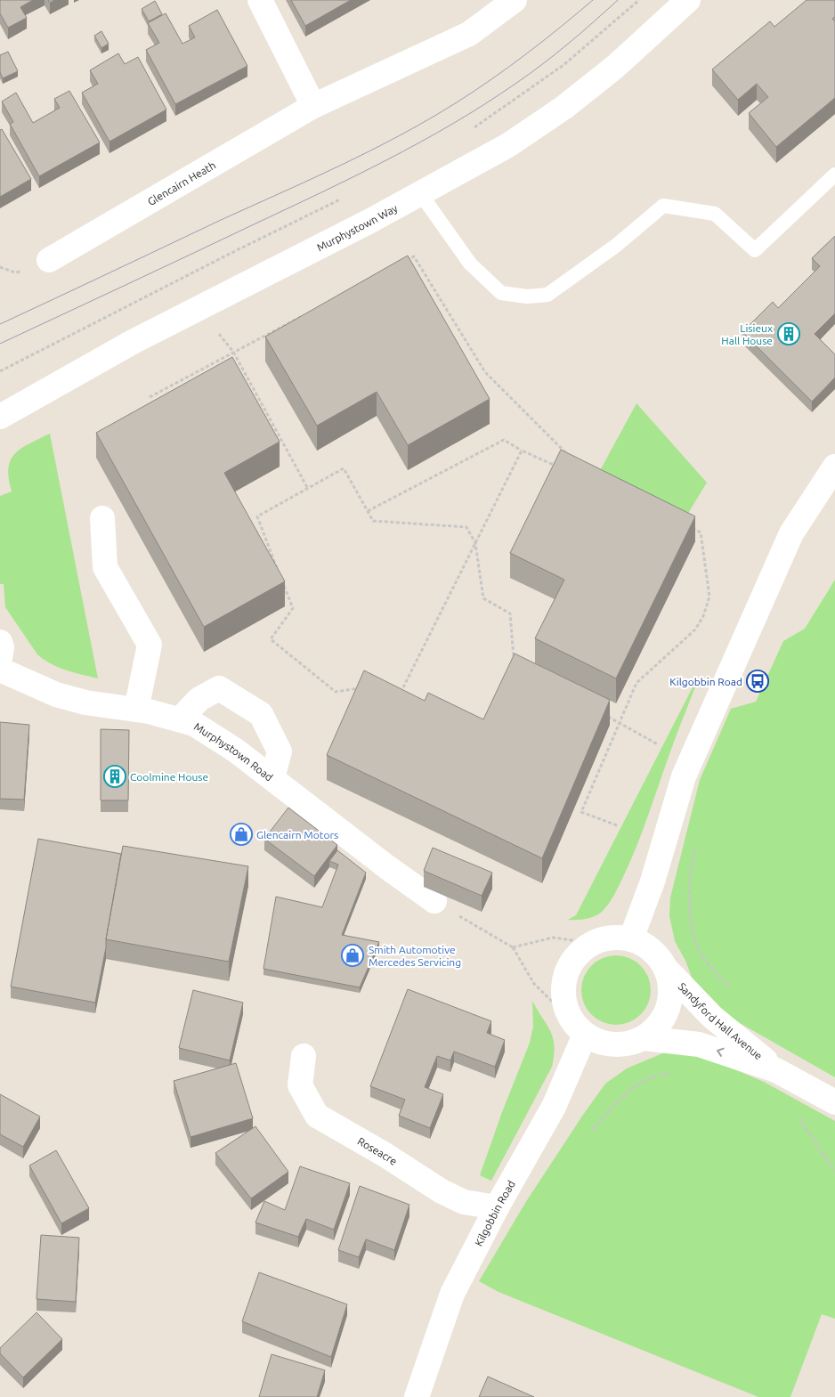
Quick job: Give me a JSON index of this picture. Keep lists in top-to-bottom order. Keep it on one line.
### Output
{"streets":{"street":["Glencairn Heath","Murphystown Way","Murphystown Road","Sandyford Hall Avenue","Roseacre","Kilgobbin Road"]},"crossings":[["Sandyford Hall Avenue","Kilgobbin Road"],["Roseacre","Kilgobbin Road"]],"one_way":["Sandyford Hall Avenue"],"places":{"building":["Lisieux Hall House","Coolmine House"],"bus stop":["Kilgobbin Road"],"shop":["Glencairn Motors","Smith Automotive Mercedes Servicing"]}}
